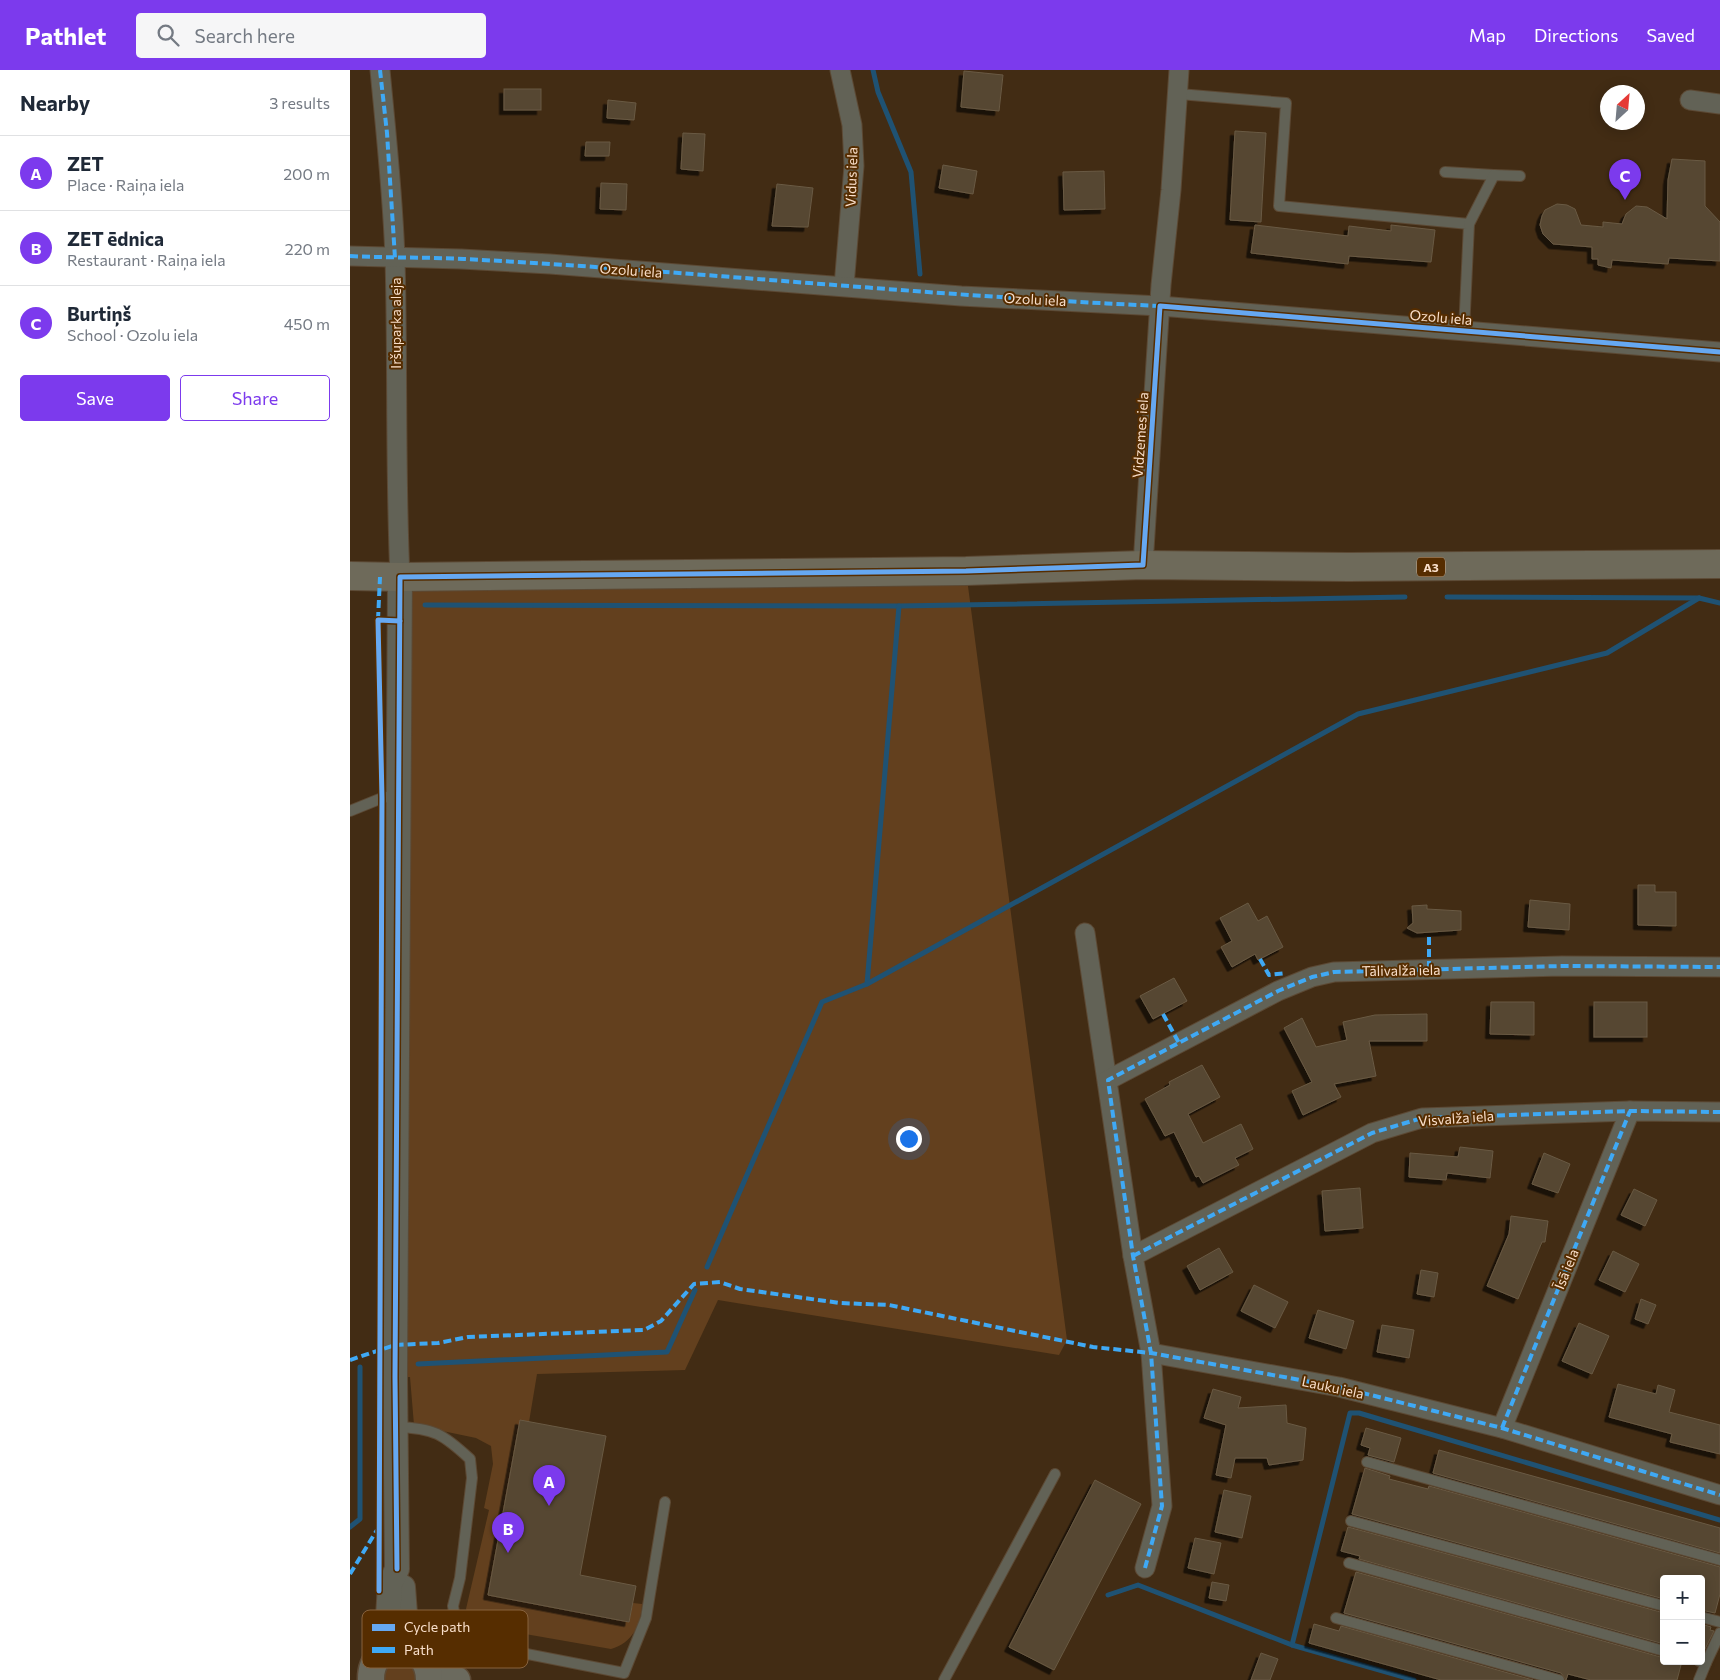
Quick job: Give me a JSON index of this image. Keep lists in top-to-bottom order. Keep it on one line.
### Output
{"streets":{"highway":["A3"],"street":["Vidus iela","Ozolu iela","Iršuparka aleja","Vidzemes iela","Tālivalža iela","Visvalža iela","Īsā iela","Lauku iela"]},"crossings":[["Vidus iela","Ozolu iela"],["Ozolu iela","Iršuparka aleja"],["Ozolu iela","Vidzemes iela"],["Iršuparka aleja","A3"],["Vidzemes iela","A3"],["Visvalža iela","Īsā iela"],["Īsā iela","Lauku iela"]],"legend":["Cycle path","Path"],"north":"top right","page":{"header":"Pathlet","search":"Search here","nav":["Map","Directions","Saved"],"heading":["Nearby","3 results"],"list":[{"mark":"A","name":"ZET","note":"Place · Raiņa iela","value":"200 m"},{"mark":"B","name":"ZET ēdnica","note":"Restaurant · Raiņa iela","value":"220 m"},{"mark":"C","name":"Burtiņš","note":"School · Ozolu iela","value":"450 m"}],"pins":["C","A","B"],"buttons":["Save","Share"],"map_buttons":["+","−"]}}
